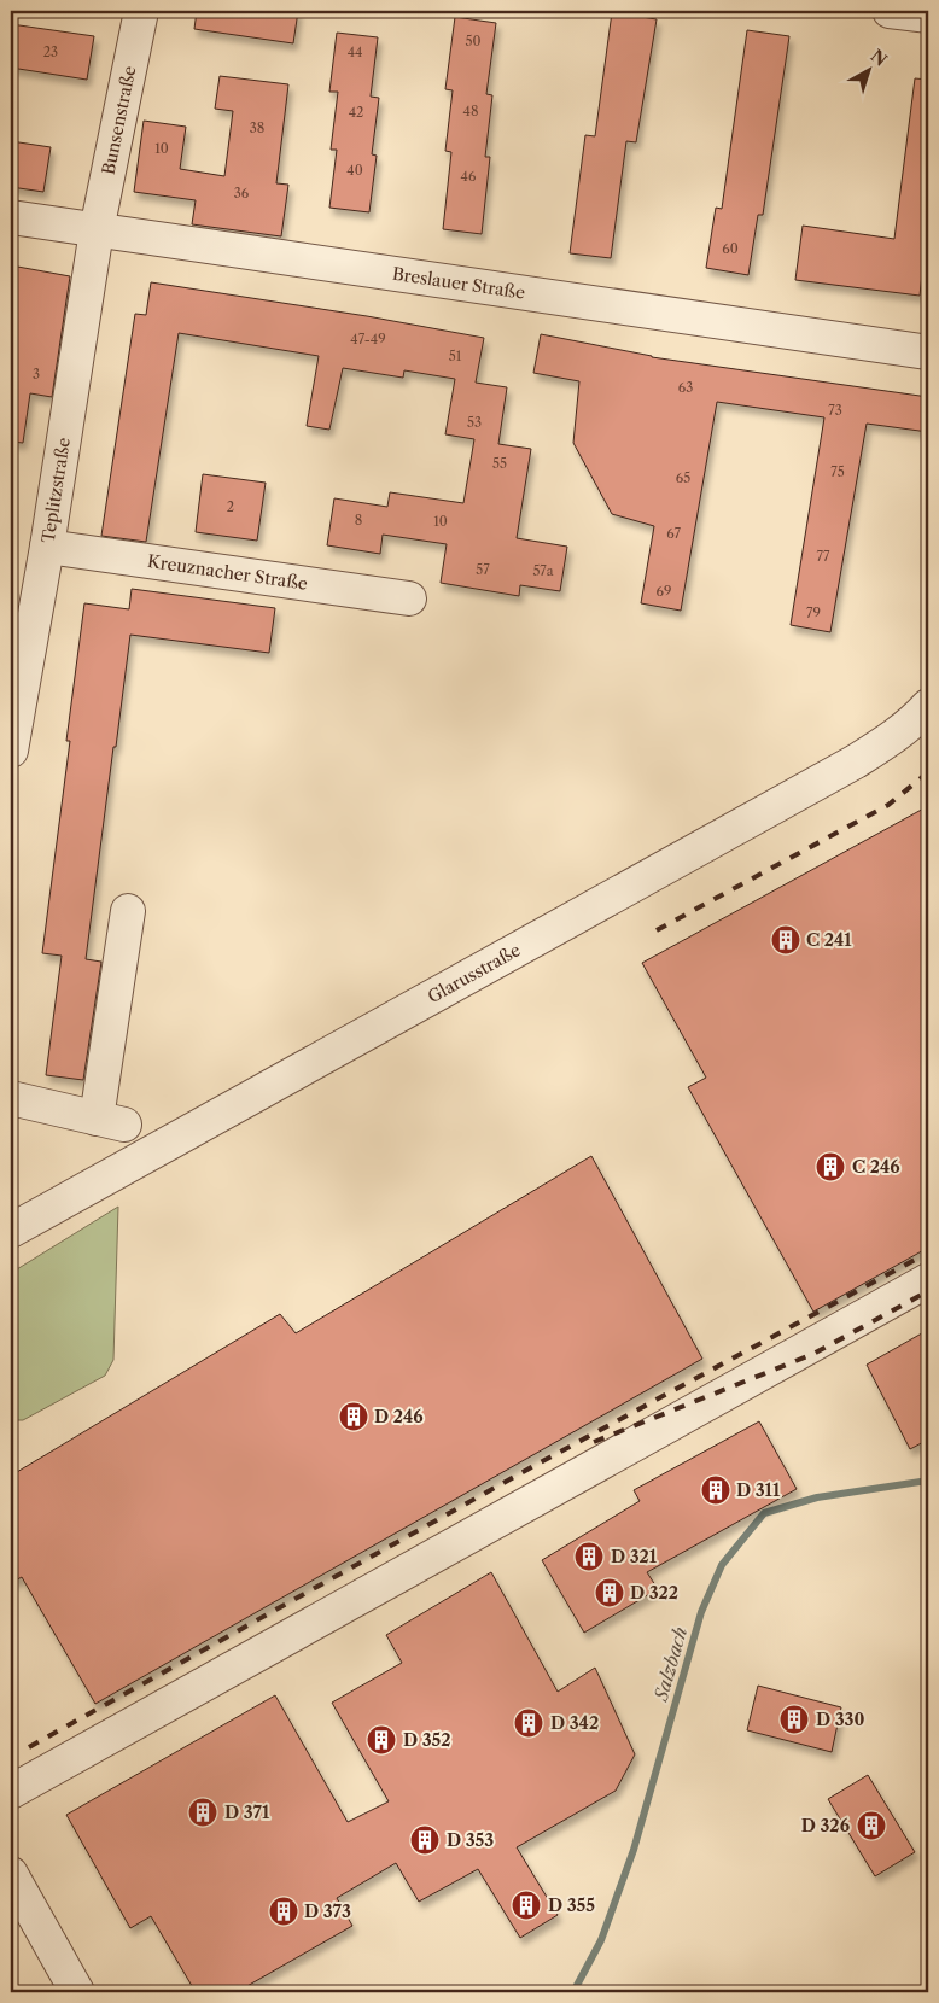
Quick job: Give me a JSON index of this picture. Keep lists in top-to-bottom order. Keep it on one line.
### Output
{"streets":{"street":["Bunsenstraße","Breslauer Straße","Teplitzstraße","Kreuznacher Straße","Glarusstraße"]},"crossings":[["Bunsenstraße","Breslauer Straße"],["Bunsenstraße","Teplitzstraße"],["Breslauer Straße","Teplitzstraße"],["Teplitzstraße","Kreuznacher Straße"]],"water":["Salzbach"],"places":{"building":["C 241","C 246","D 246","D 311","D 321","D 322","D 330","D 342","D 352","D 371","D 326","D 353","D 355","D 373"]},"house_numbers":["50","23","44","48","42","38","10","40","46","36","60","47-49","51","3","63","73","53","55","75","65","2","8","10","67","77","57","57a","69","79"],"north":"top right"}
